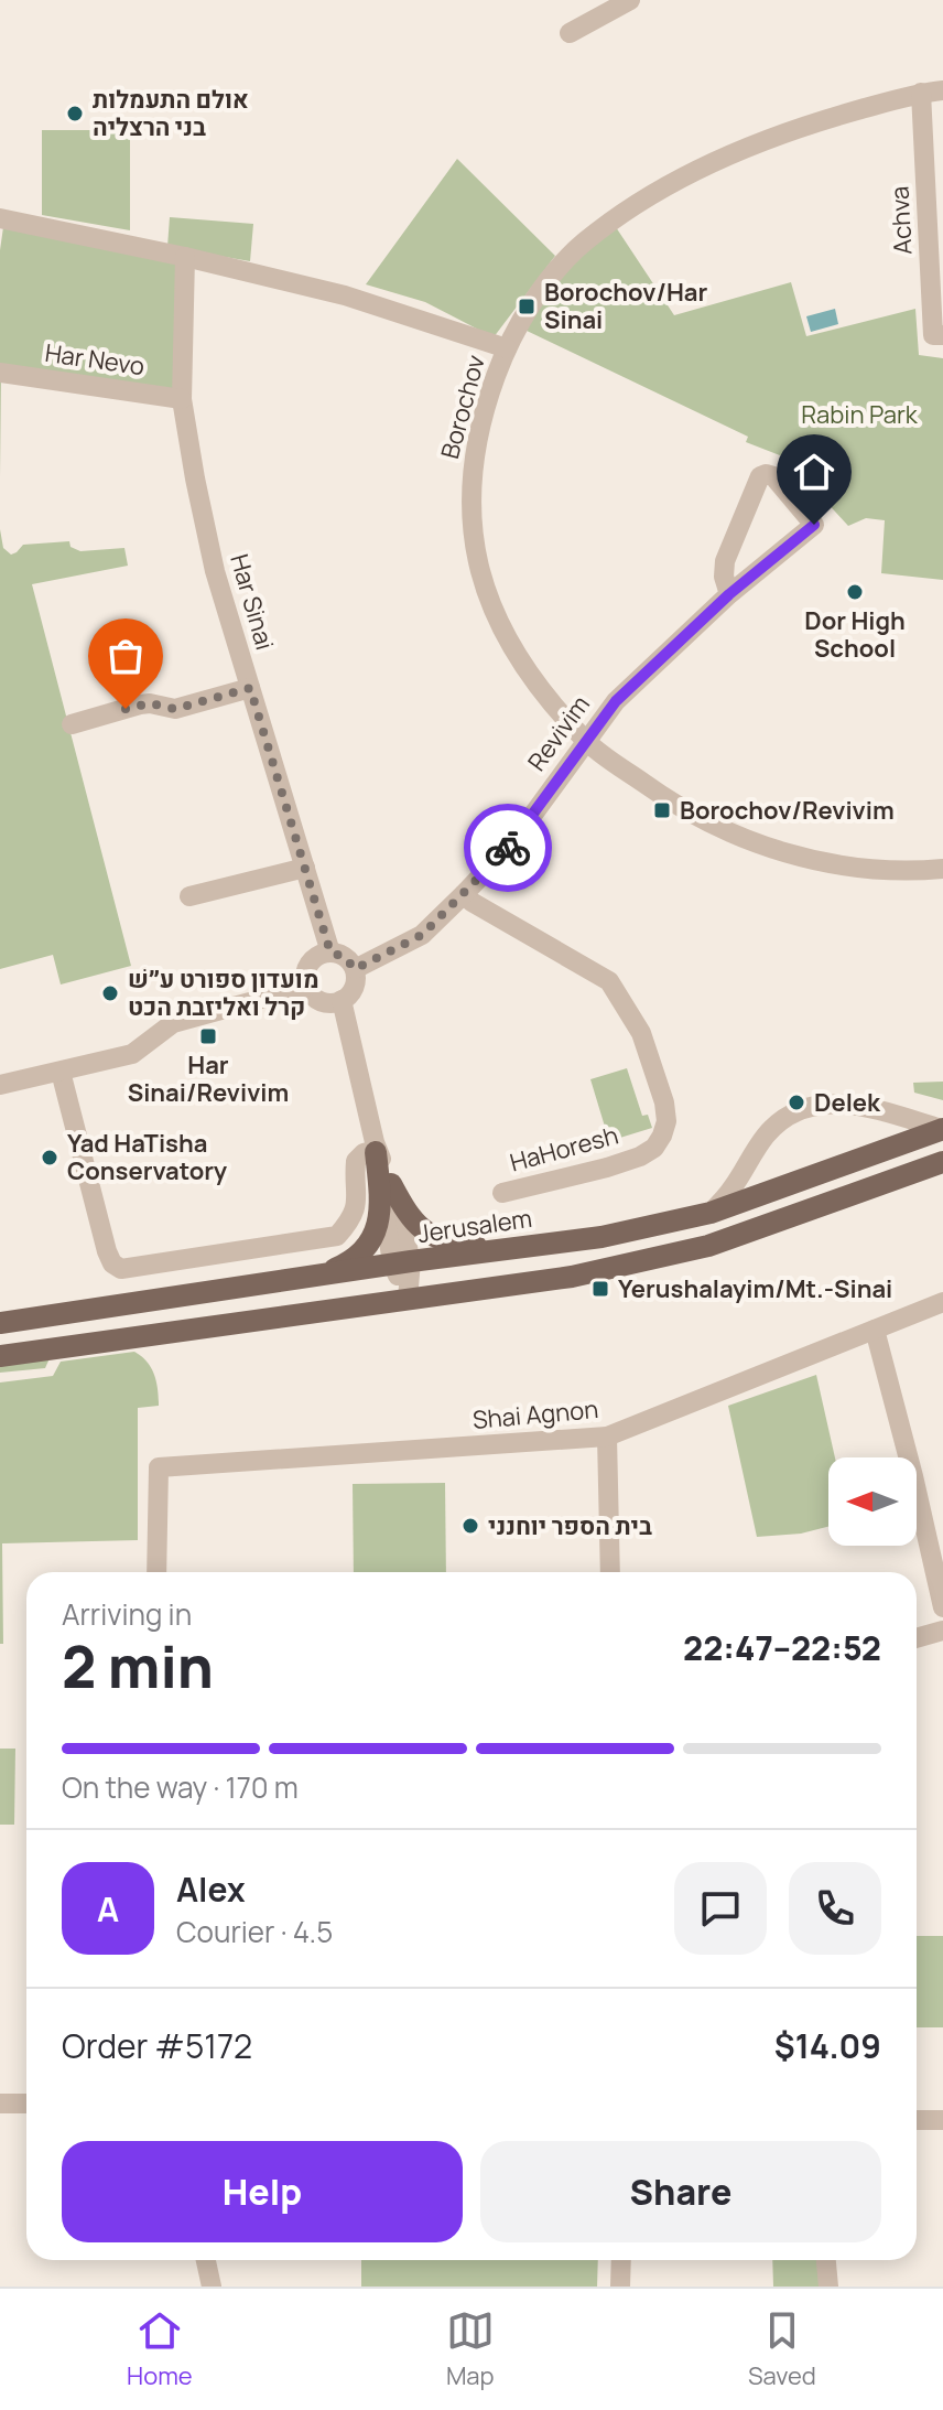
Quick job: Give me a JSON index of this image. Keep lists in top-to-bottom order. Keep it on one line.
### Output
{"streets":{"main road":["Jerusalem"],"street":["Achva","Har Nevo","Borochov","Har Sinai","Revivim","HaHoresh","Shai Agnon"]},"crossings":[["Achva","Borochov"],["Har Nevo","Har Sinai"],["Borochov","Revivim"],["Har Sinai","Revivim"],["Revivim","HaHoresh"]],"parks":["Rabin Park"],"places":{"other":["אולם התעמלות בני הרצליה","Dor High School","מועדון ספורט ע״שׁ קרל ואליזבת הכט","Delek","Yad HaTisha Conservatory","בית הספר יוחנני"],"transit":["Borochov/Har Sinai","Borochov/Revivim","Har Sinai/Revivim","Yerushalayim/Mt.-Sinai"]},"north":"left","page":{"heading":["2 min","Arriving in","22:47–22:52"],"panel":["Alex","Courier · 4.5","Order #5172","$14.09"],"bar":"On the way · 170 m","round":"A","buttons":["Help","Share"],"tabs":["Home","Map","Saved"]}}
